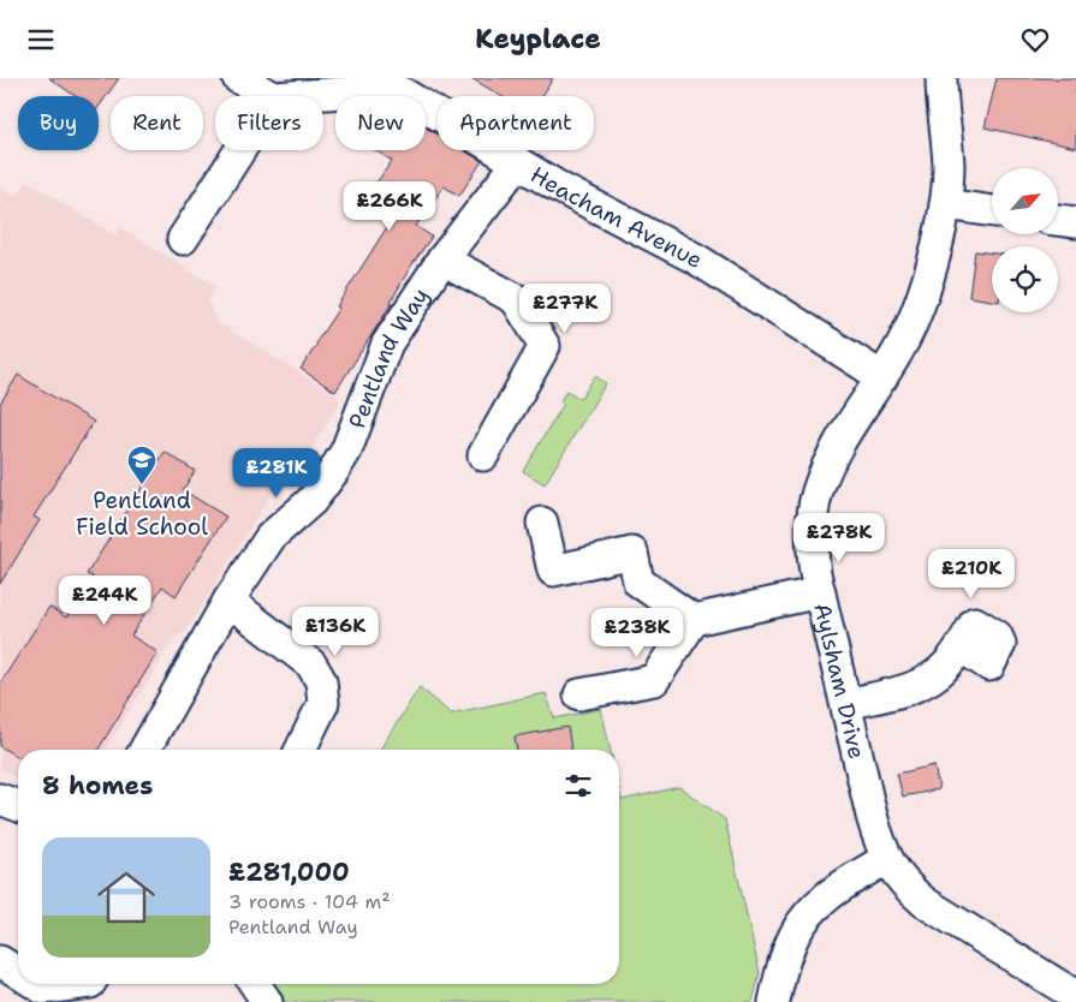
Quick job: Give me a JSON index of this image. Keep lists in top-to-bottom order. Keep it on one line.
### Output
{"streets":{"street":["Heacham Avenue","Pentland Way","Aylsham Drive"]},"crossings":[["Heacham Avenue","Pentland Way"],["Heacham Avenue","Aylsham Drive"]],"places":{"school or university":["Pentland Field School"]},"north":"top right","page":{"header":"Keyplace","chip":["Buy","Rent","Filters","New","Apartment"],"price":["£266K","£277K","£281K","£278K","£210K","£244K","£136K","£238K"],"heading":"8 homes","list":[{"name":"£281,000","note":"3 rooms · 104 m² · Pentland Way"}]}}
